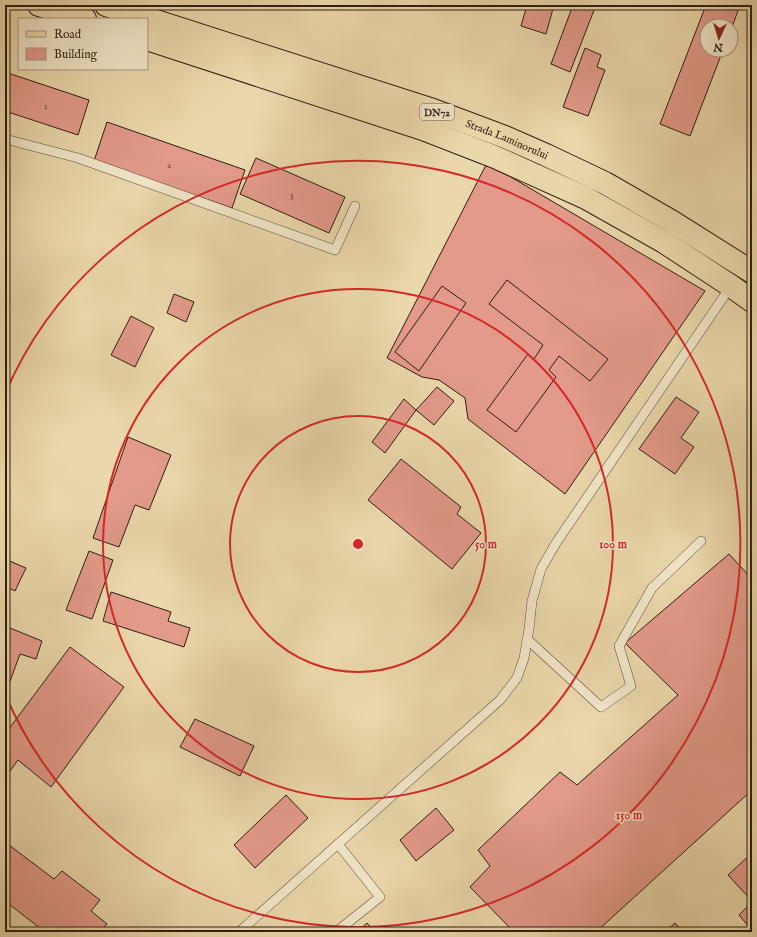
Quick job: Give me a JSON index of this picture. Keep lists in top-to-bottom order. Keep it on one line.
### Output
{"streets":{"main road":["DN72","Strada Laminorului"]},"house_numbers":["1","2","3"],"legend":["Road","Building"],"north":"bottom","rings":["50 m","100 m","150 m"]}
